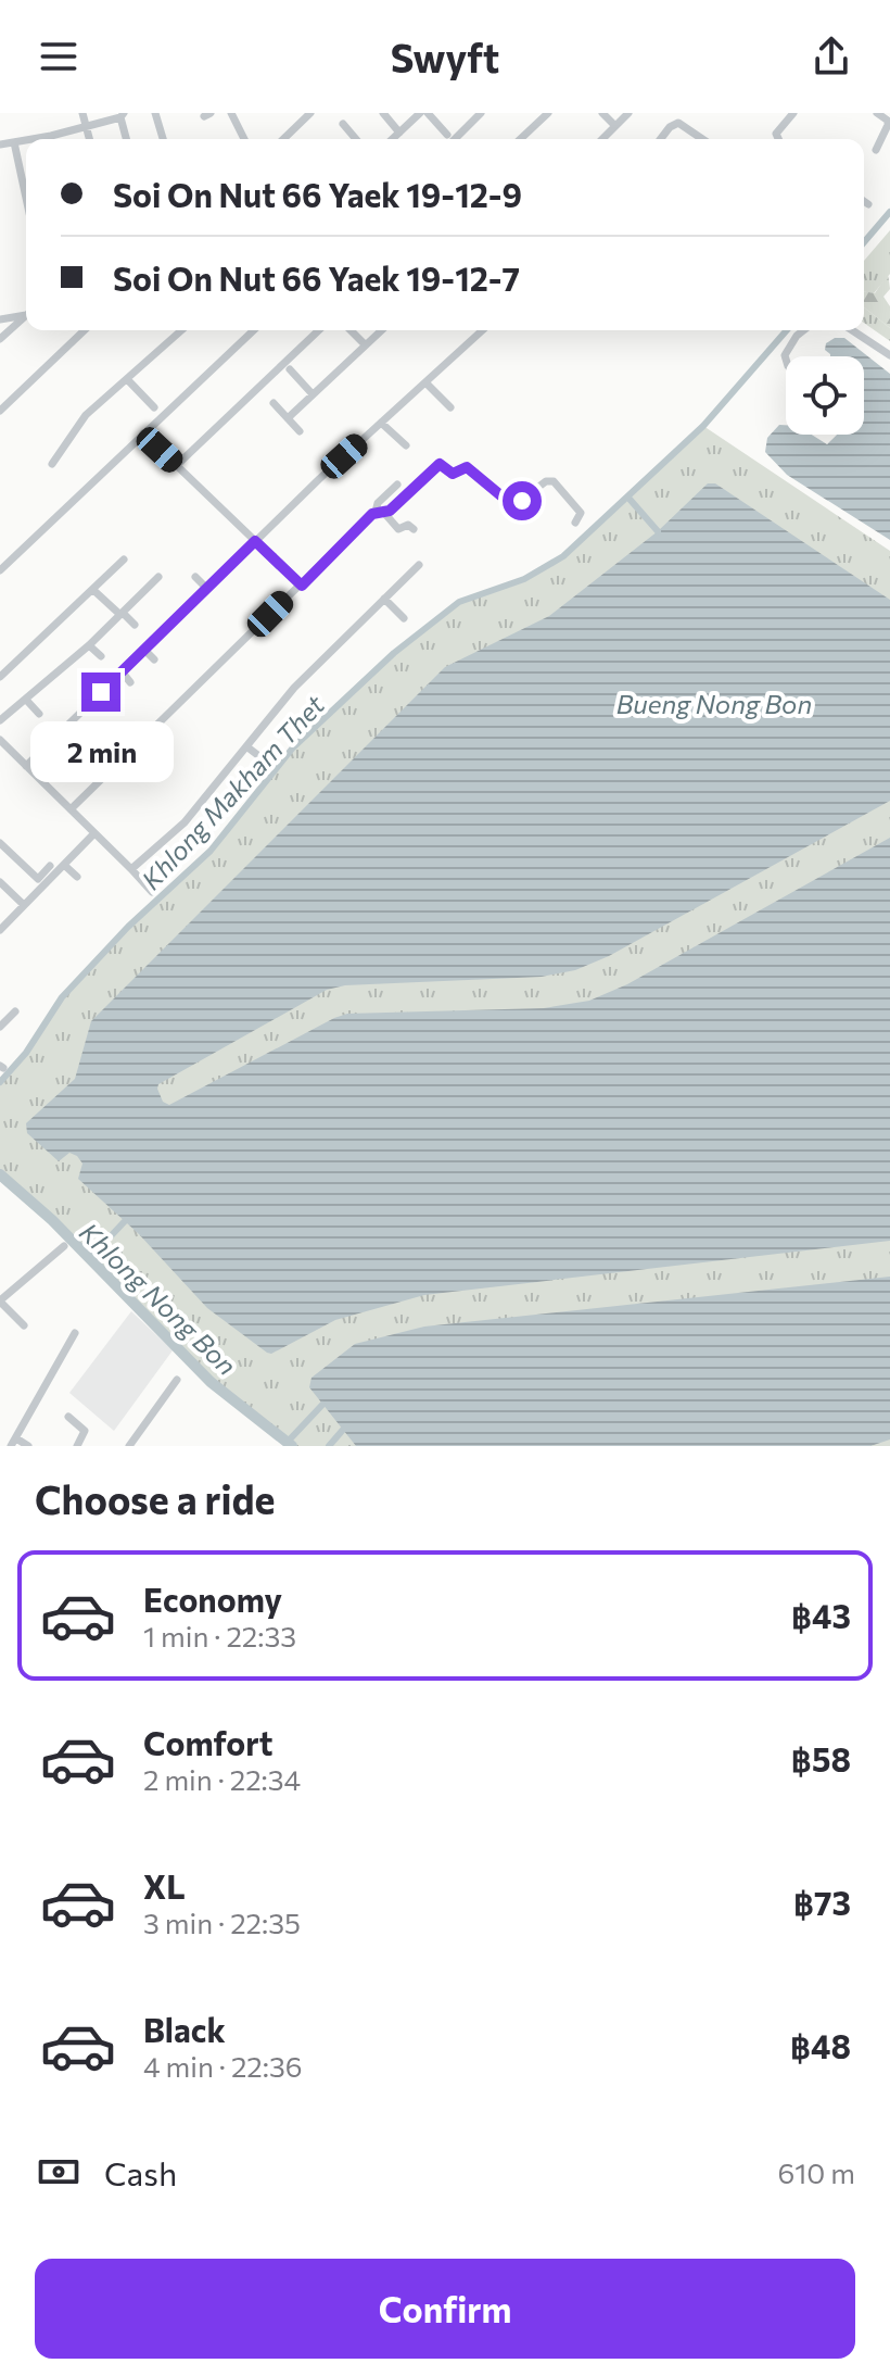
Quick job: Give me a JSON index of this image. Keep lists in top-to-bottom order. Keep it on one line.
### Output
{"water":["Bueng Nong Bon","Khlong Makham Thet","Khlong Nong Bon"],"page":{"header":"Swyft","banner":["Soi On Nut 66 Yaek 19-12-9","Soi On Nut 66 Yaek 19-12-7"],"bubble":"2 min","heading":"Choose a ride","list":[{"name":"Economy","note":"1 min · 22:33","value":"฿43"},{"name":"Comfort","note":"2 min · 22:34","value":"฿58"},{"name":"XL","note":"3 min · 22:35","value":"฿73"},{"name":"Black","note":"4 min · 22:36","value":"฿48"}],"pay":["Cash","610 m"],"buttons":"Confirm"}}
